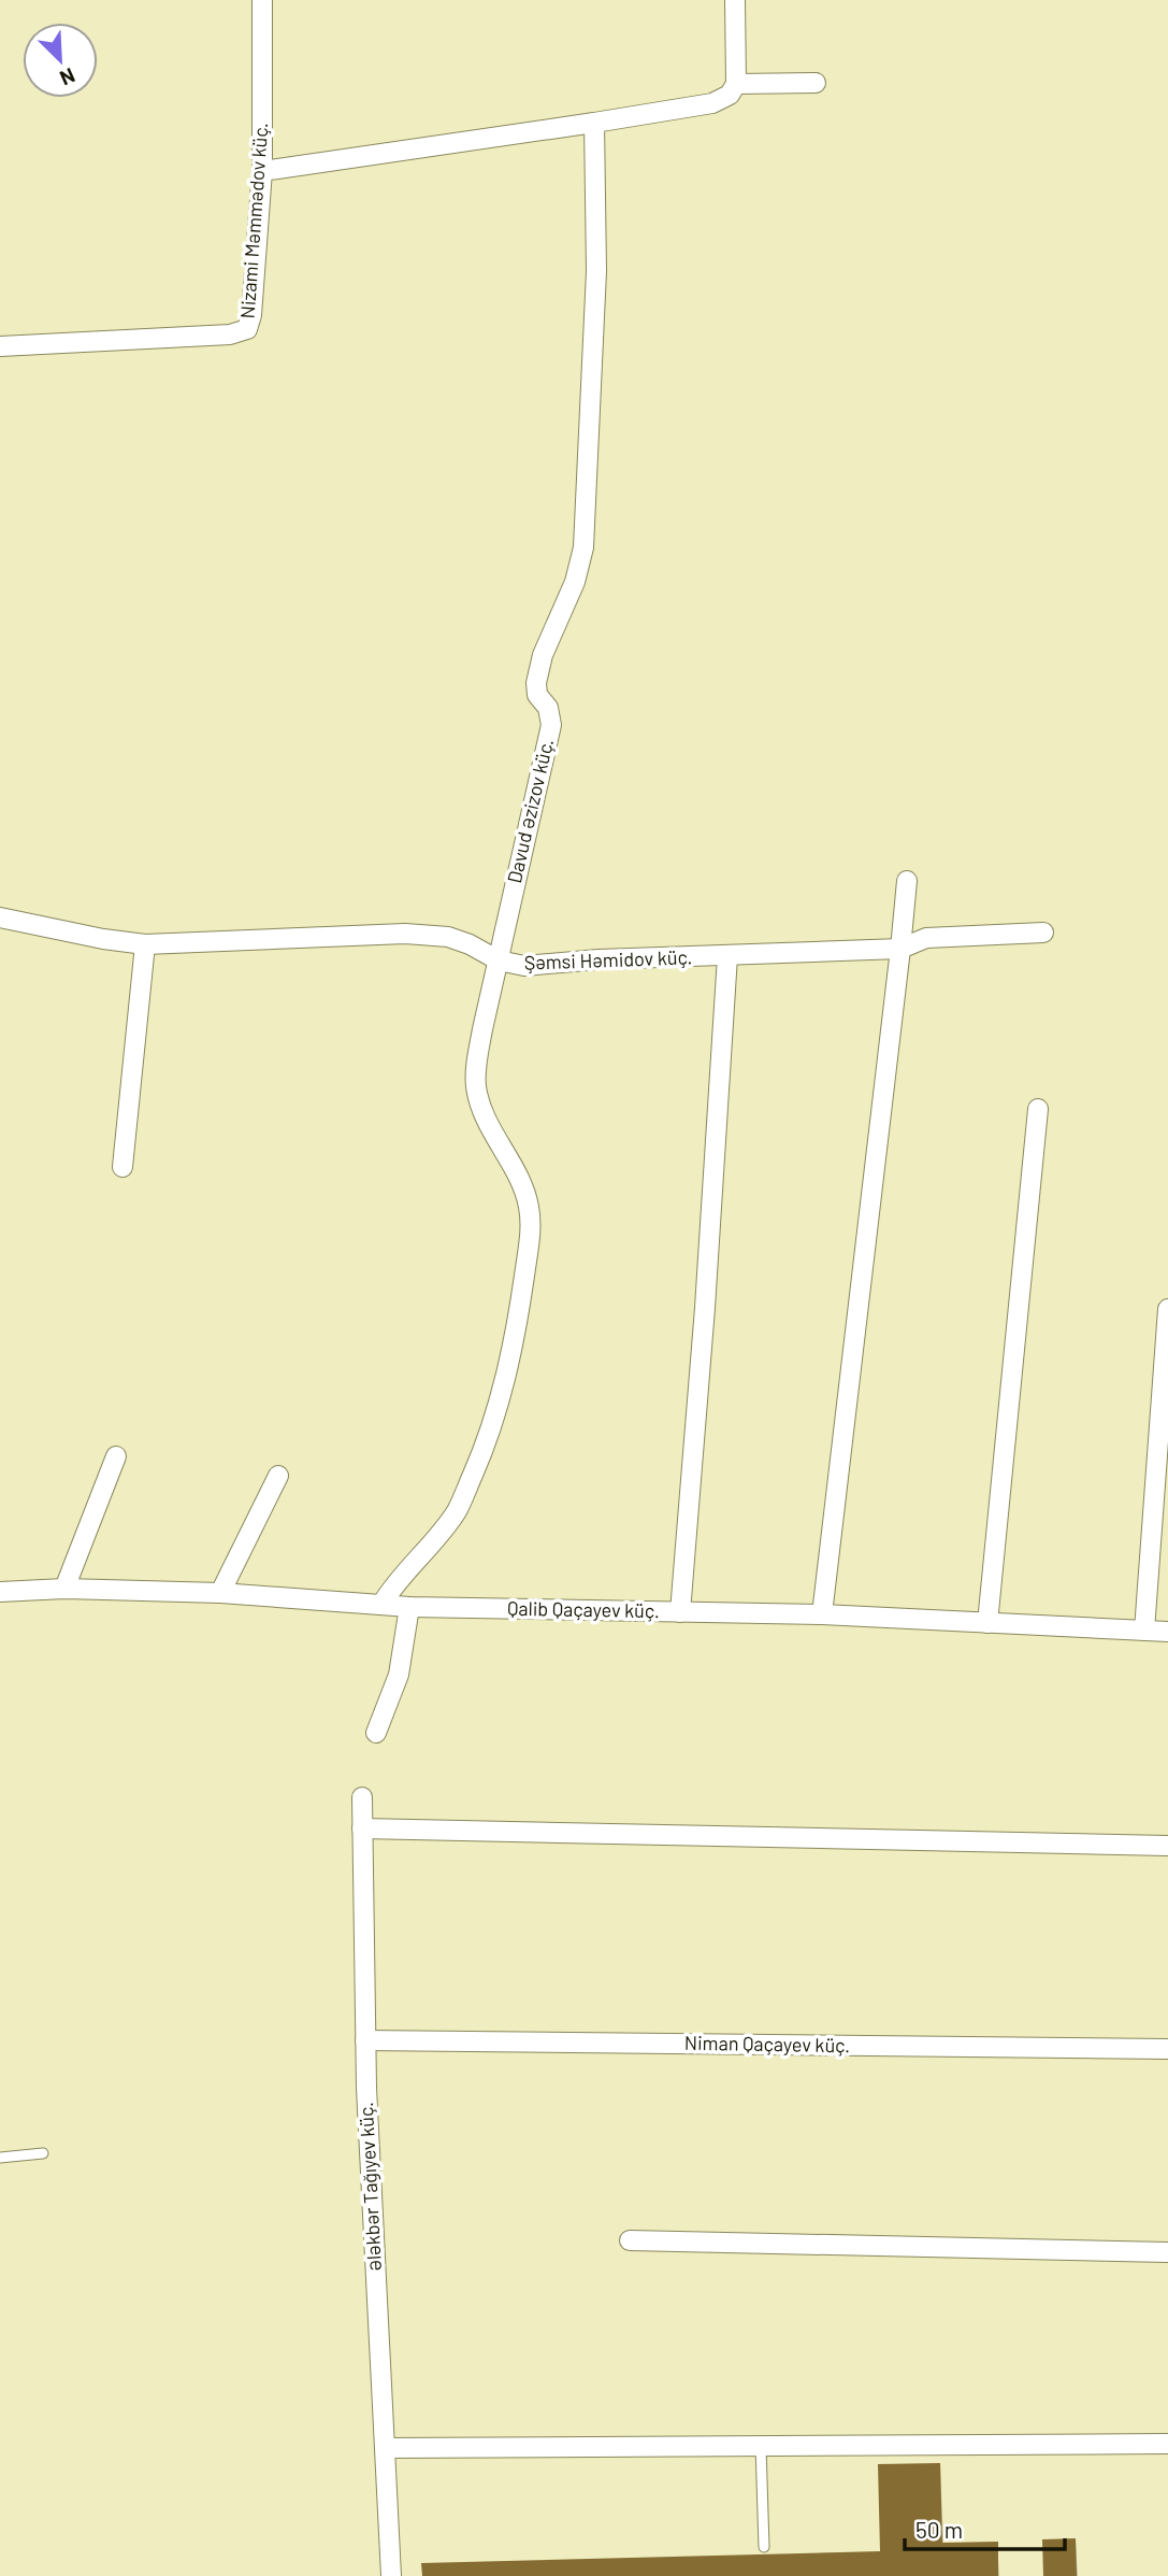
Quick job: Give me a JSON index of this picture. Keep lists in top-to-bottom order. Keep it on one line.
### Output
{"streets":{"street":["Nizami Məmmədov küç.","Davud Əzizov küç.","Şəmsi Həmidov küç.","Qalib Qaçayev küç.","Niman Qaçayev küç.","Ələkbər Tağıyev küç."]},"crossings":[["Davud Əzizov küç.","Şəmsi Həmidov küç."],["Davud Əzizov küç.","Qalib Qaçayev küç."],["Niman Qaçayev küç.","Ələkbər Tağıyev küç."]],"scale_bar":"50 m","north":"bottom right"}
